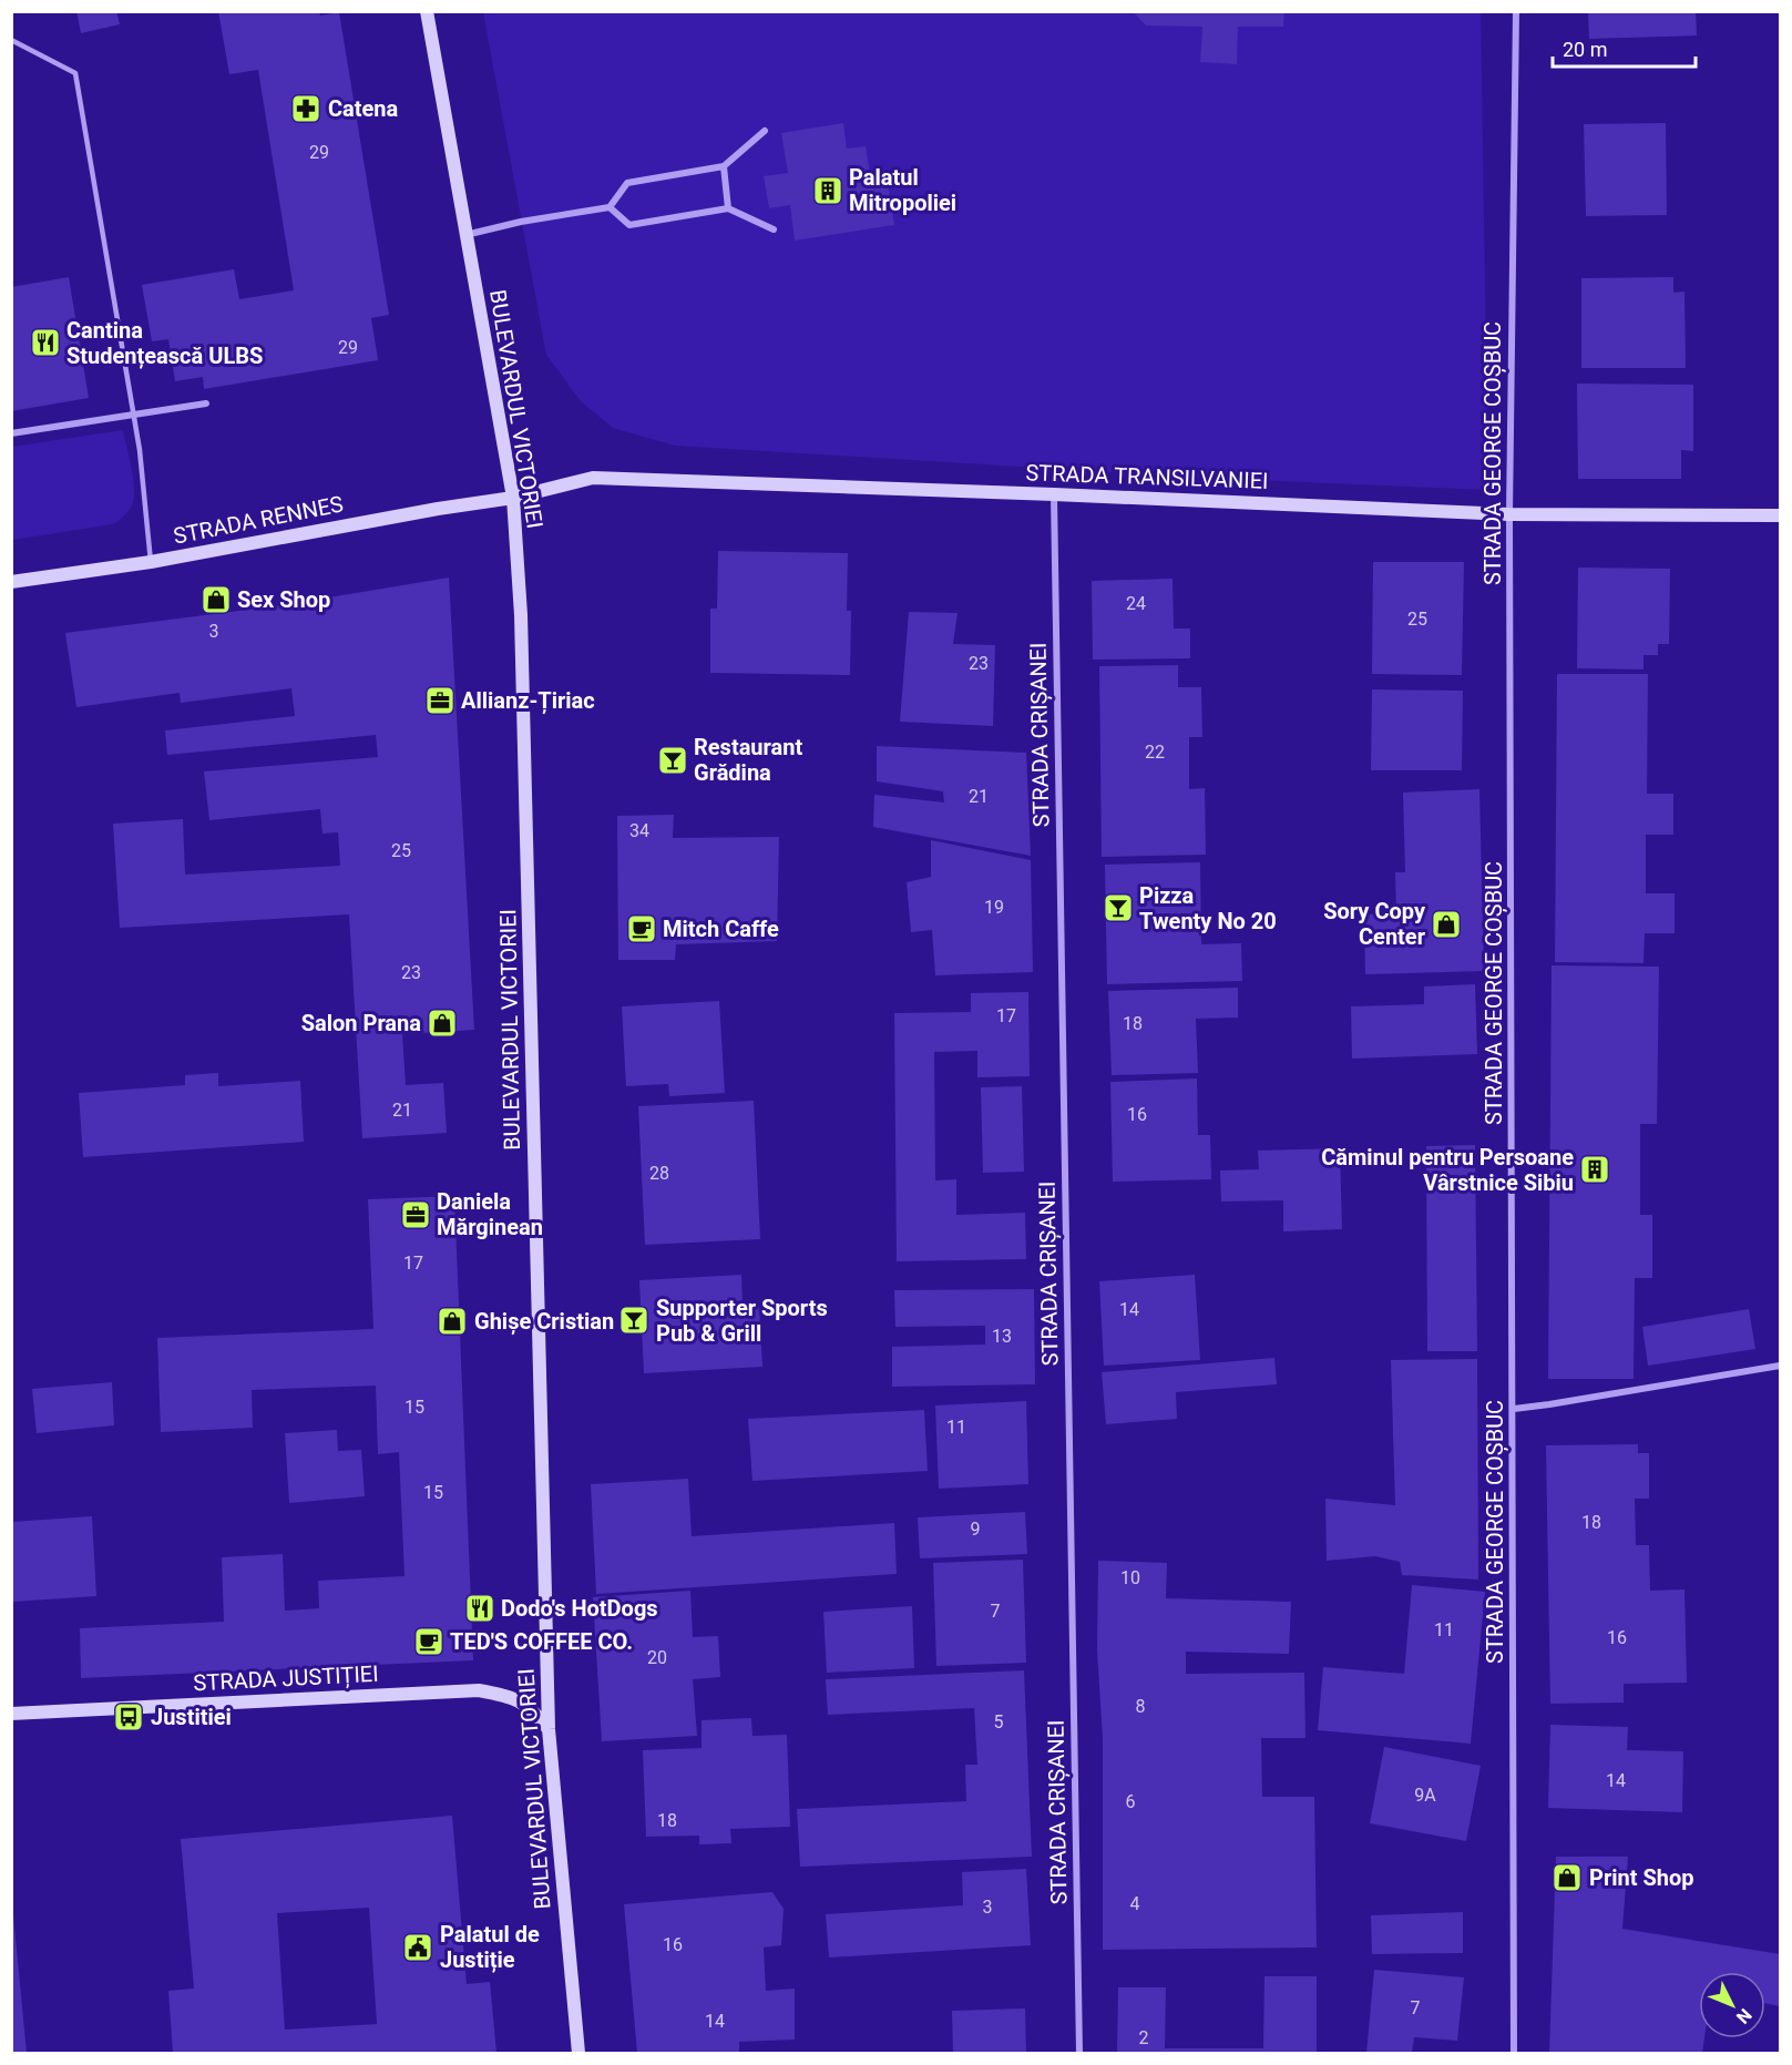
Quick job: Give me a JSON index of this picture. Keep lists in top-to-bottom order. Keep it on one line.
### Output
{"streets":{"main road":["BULEVARDUL VICTORIEI","STRADA TRANSILVANIEI","STRADA RENNES","STRADA JUSTIȚIEI"],"street":["STRADA GEORGE COȘBUC","STRADA CRIȘANEI"]},"crossings":[["BULEVARDUL VICTORIEI","STRADA TRANSILVANIEI"],["BULEVARDUL VICTORIEI","STRADA RENNES"],["BULEVARDUL VICTORIEI","STRADA JUSTIȚIEI"],["STRADA GEORGE COȘBUC","STRADA TRANSILVANIEI"],["STRADA TRANSILVANIEI","STRADA RENNES"],["STRADA TRANSILVANIEI","STRADA CRIȘANEI"]],"places":{"pharmacy":["Catena"],"building":["Palatul Mitropoliei","Căminul pentru Persoane Vârstnice Sibiu"],"restaurant":["Cantina Studențească ULBS","Dodo's HotDogs"],"shop":["Sex Shop","Sory Copy Center","Salon Prana","Ghișe Cristian","Print Shop"],"office":["Allianz-Țiriac","Daniela Mărginean"],"bar":["Restaurant Grădina","Pizza Twenty No 20","Supporter Sports Pub & Grill"],"cafe":["Mitch Caffe","TED'S COFFEE CO."],"bus stop":["Justitiei"],"public building":["Palatul de Justiție"]},"house_numbers":["29","29","24","25","3","23","22","21","34","25","19","23","17","18","21","16","28","17","14","13","15","11","15","18","9","10","7","11","16","20","8","5","14","9A","6","18","4","3","16","7","14","2"],"scale_bar":"20 m","north":"bottom right"}
